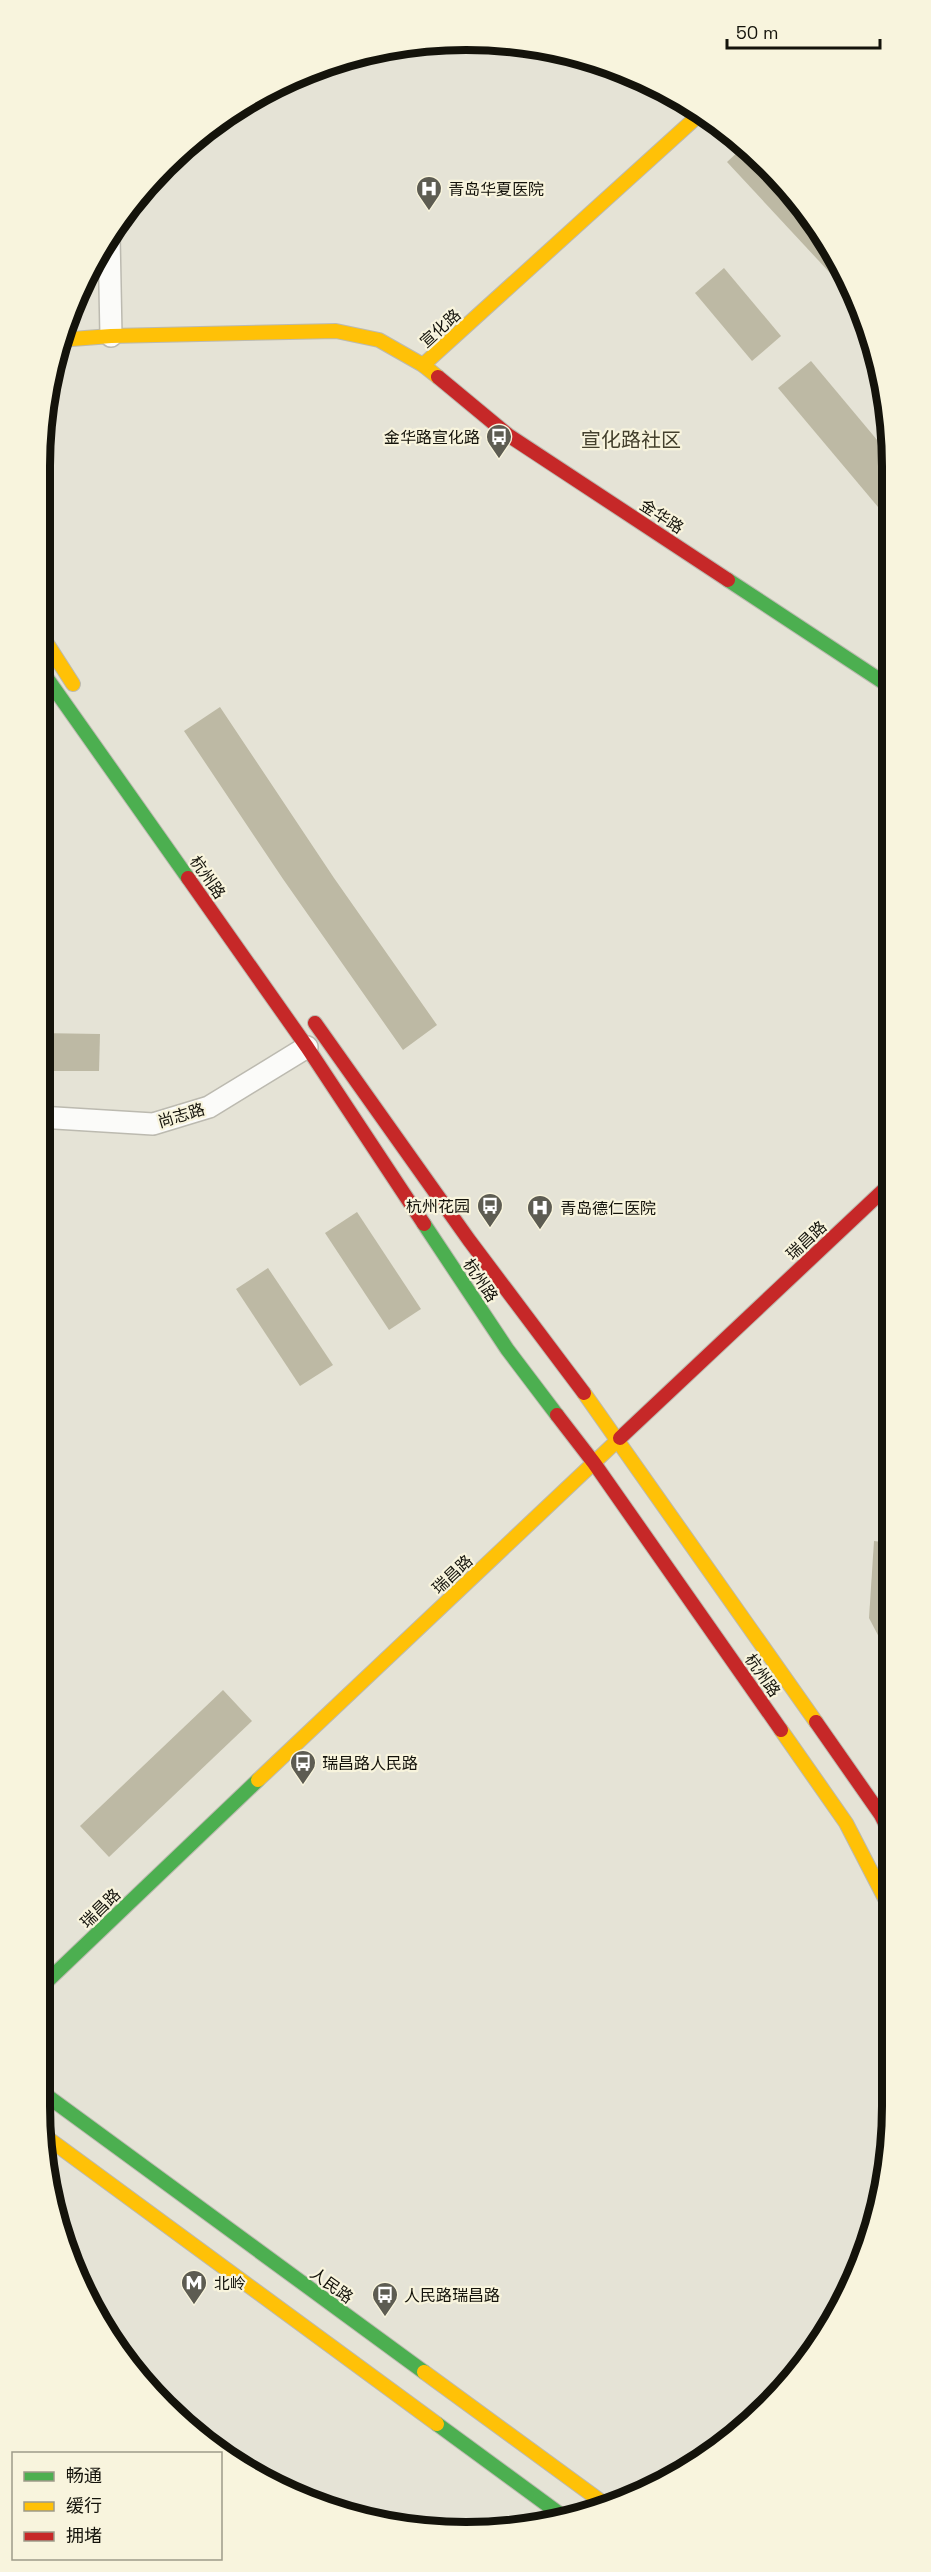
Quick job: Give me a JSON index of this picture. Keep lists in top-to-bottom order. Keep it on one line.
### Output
{"streets":{"main road":["宣化路","金华路","杭州路","瑞昌路","人民路"],"street":["尚志路"]},"crossings":[["宣化路","金华路"],["杭州路","尚志路"],["杭州路","瑞昌路"]],"districts":["宣化路社区"],"places":{"hospital":["青岛华夏医院","青岛德仁医院"],"bus stop":["金华路宣化路","杭州花园","瑞昌路人民路","人民路瑞昌路"],"metro station":["北岭"]},"legend":["畅通","缓行","拥堵"],"scale_bar":"50 m"}
